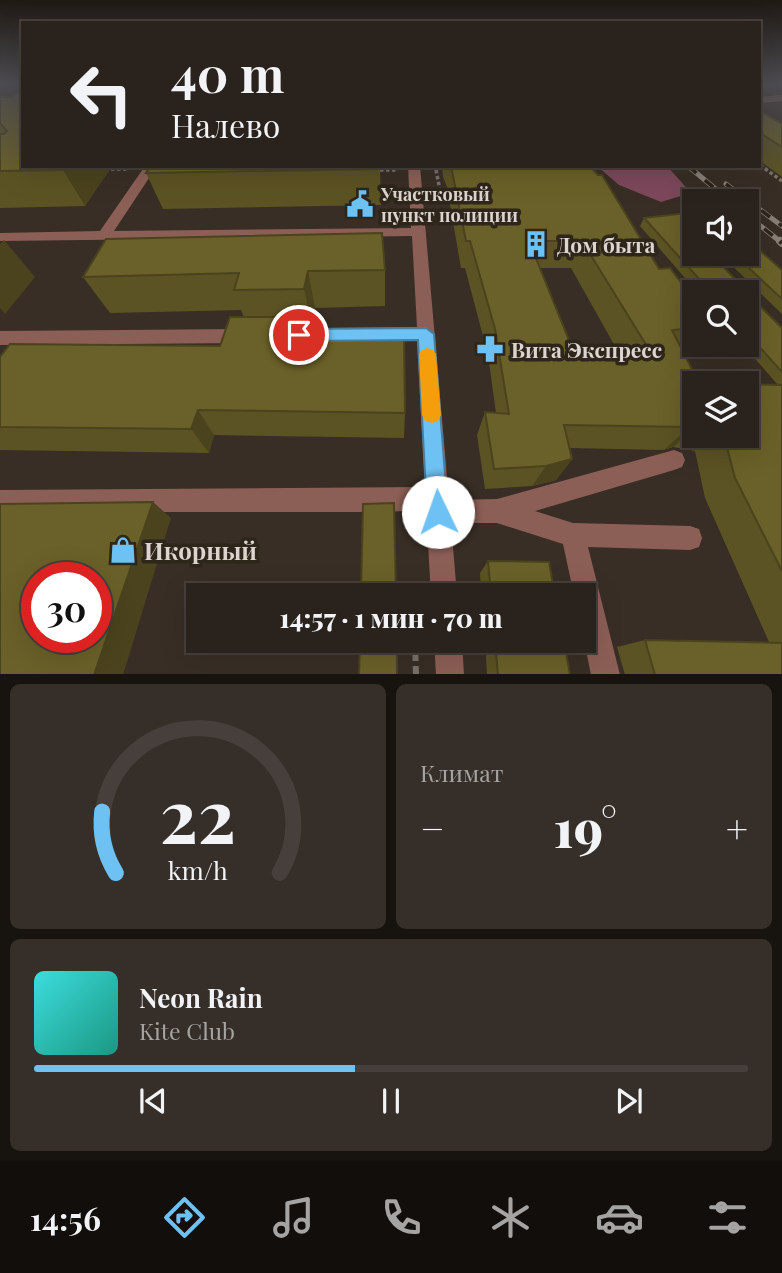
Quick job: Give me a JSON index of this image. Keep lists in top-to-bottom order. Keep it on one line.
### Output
{"places":{"public building":["Участковый пункт полиции"],"building":["Дом быта"],"pharmacy":["Вита Экспресс"],"shop":["Икорный"]},"page":{"turn":["40 m","Налево"],"limit":"30","trip":"14:57 · 1 мин · 70 m","tile":"Климат","heat":["−","19°","+"],"song":["Neon Rain","Kite Club"],"tabs":"14:56","gauge":["22","km/h"]}}
